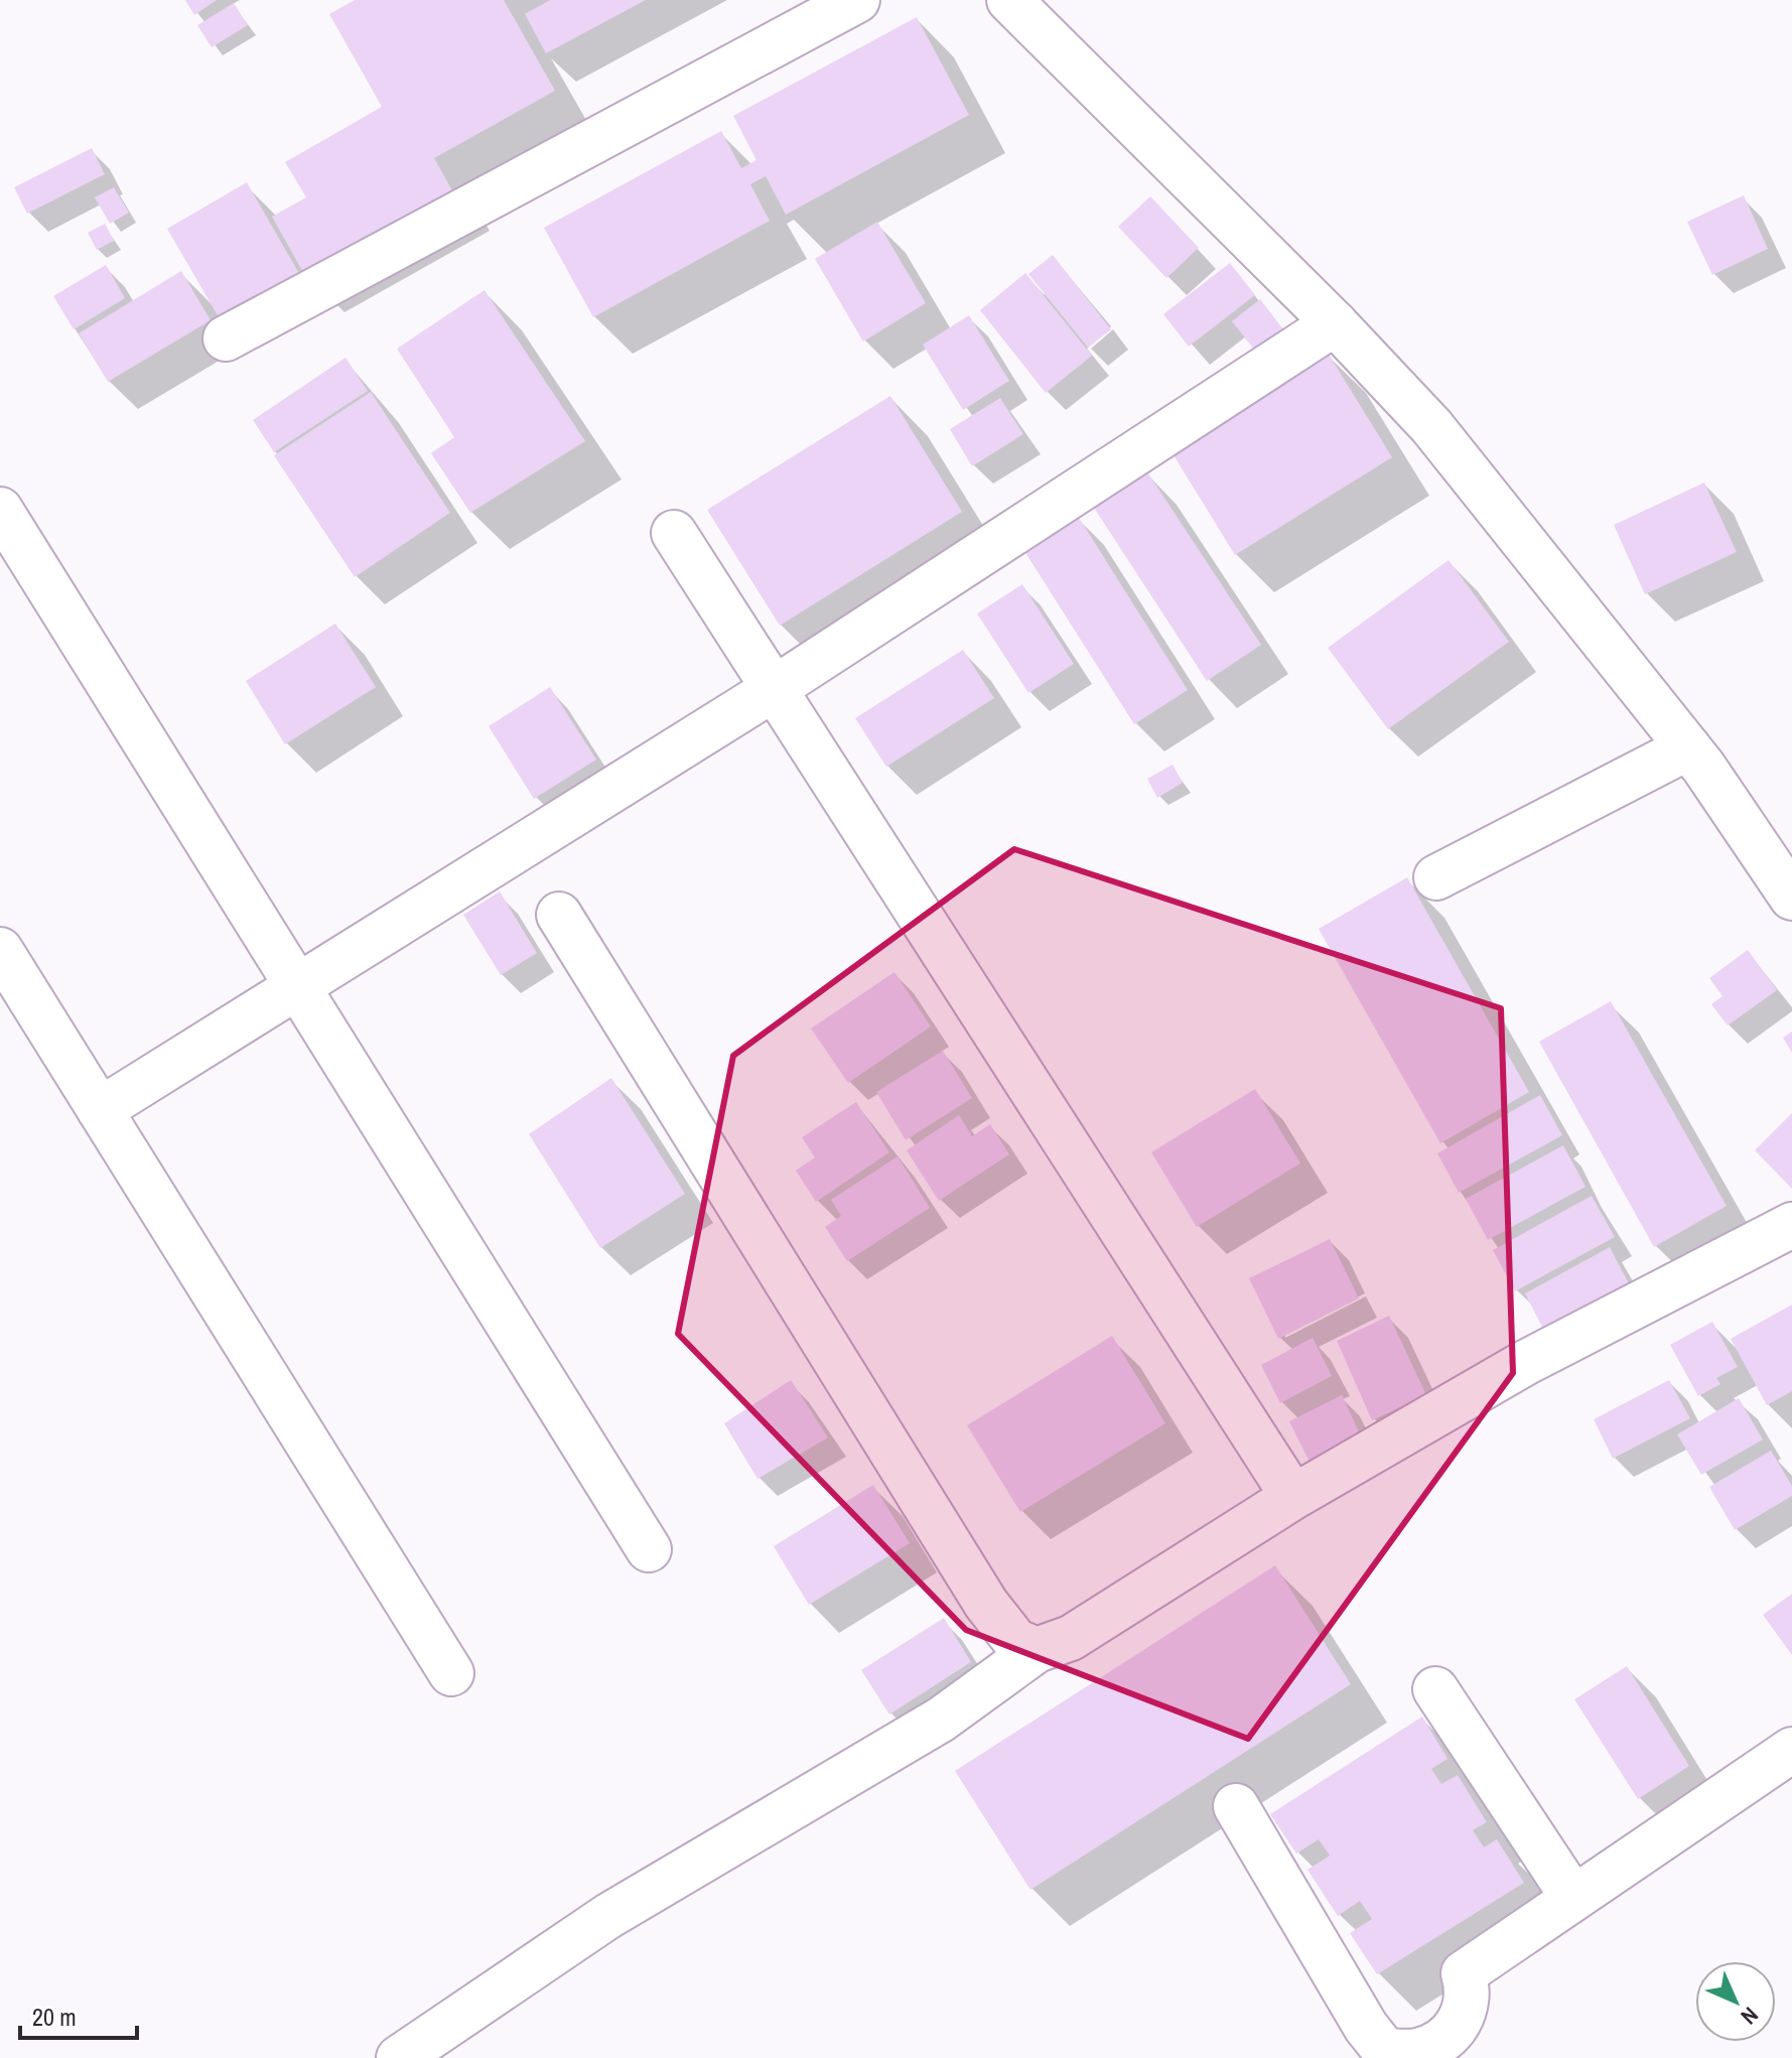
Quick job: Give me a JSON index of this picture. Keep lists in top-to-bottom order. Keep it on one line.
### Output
{"scale_bar":"20 m","north":"bottom right"}
